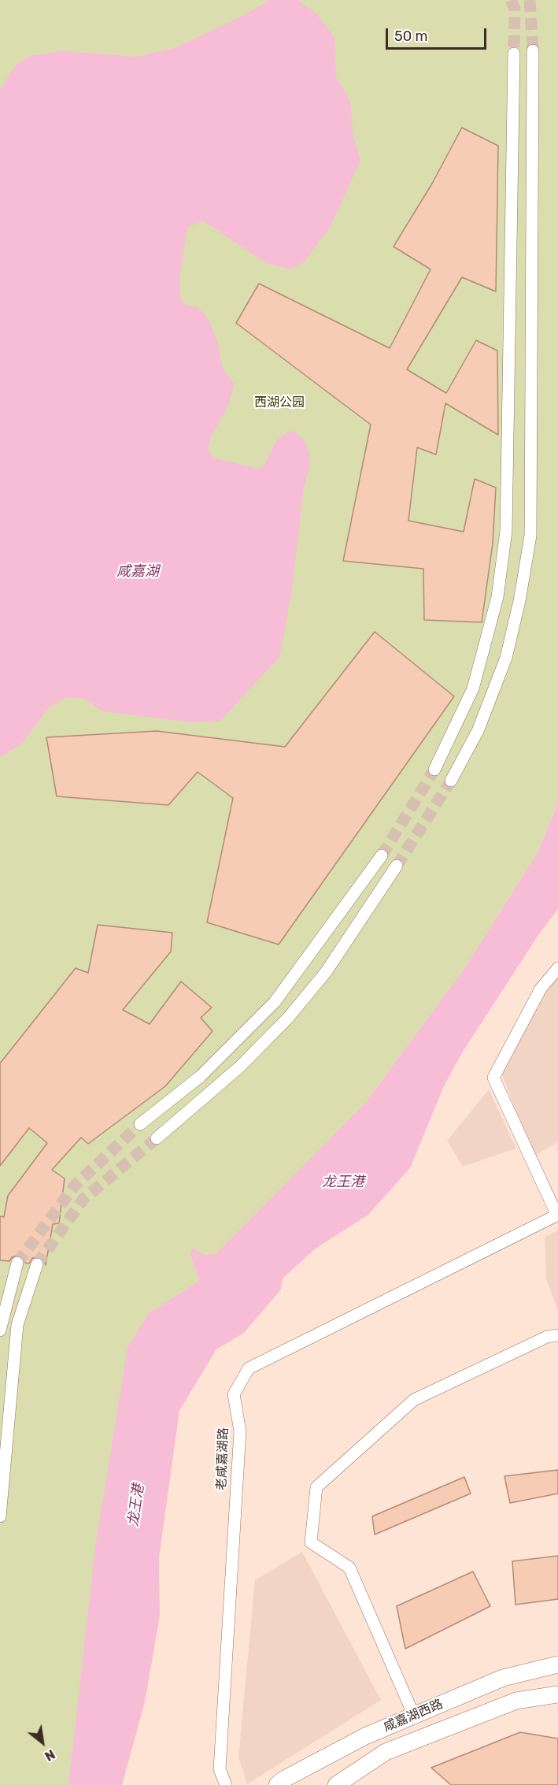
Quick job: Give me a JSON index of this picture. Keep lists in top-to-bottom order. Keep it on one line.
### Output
{"streets":{"main road":["咸嘉湖西路"],"street":["老咸嘉湖路"]},"water":["咸嘉湖","龙王港"],"parks":["西湖公园"],"scale_bar":"50 m","north":"bottom right"}
